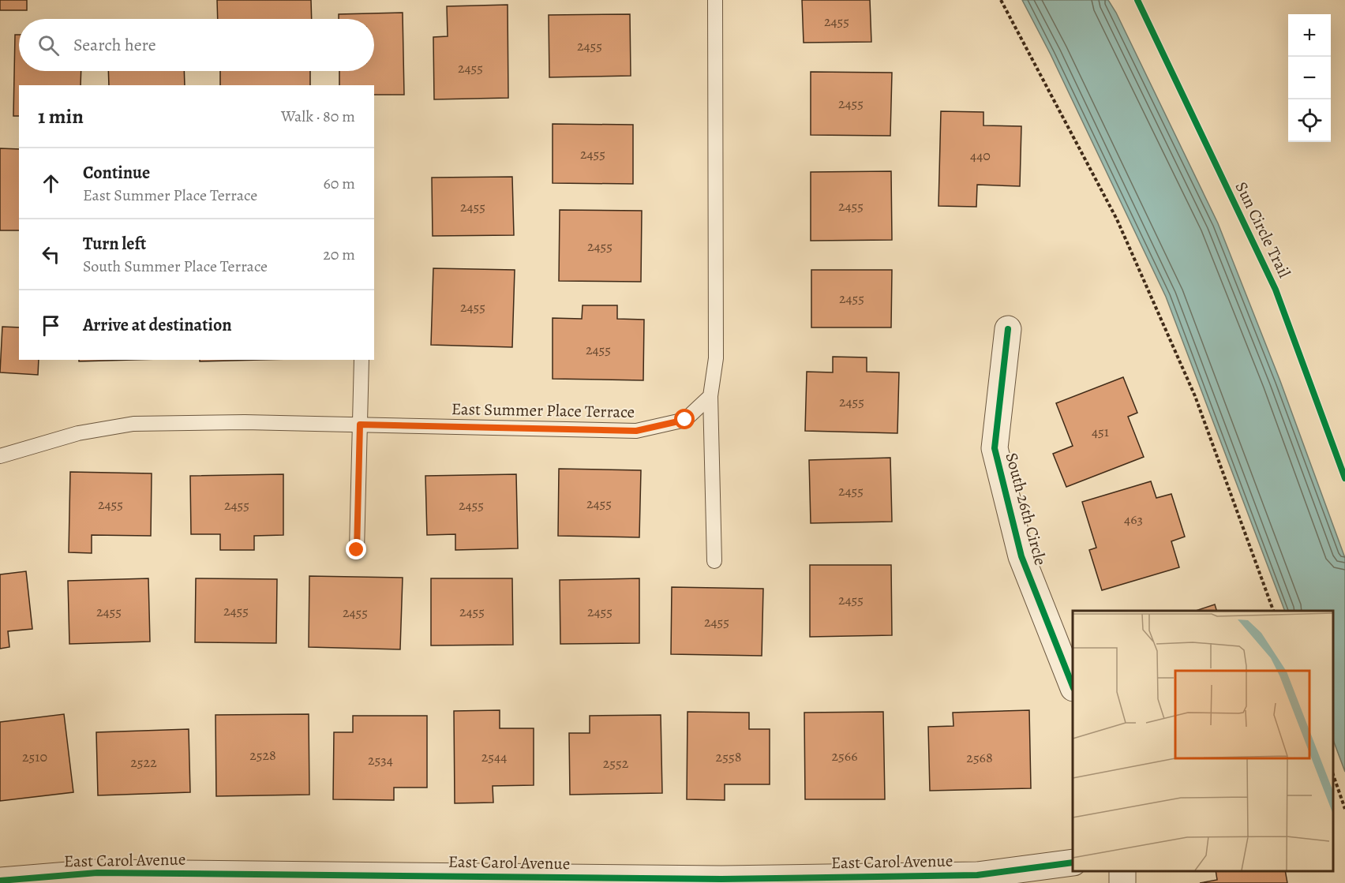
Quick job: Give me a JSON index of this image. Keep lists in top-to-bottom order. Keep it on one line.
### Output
{"streets":{"street":["South 26th Circle","East Carol Avenue"],"lane":["East Summer Place Terrace"],"cycle path":["Sun Circle Trail"]},"house_numbers":["2455","2455","2455","2455","2455","440","2455","2455","2455","2455","2455","2455","2455","451","2455","2455","2455","2455","2455","463","2455","2455","2455","2455","2455","2455","2455","2528","2566","2510","2544","2558","2568","2534","2522","2552"],"page":{"map_buttons":["+","−"],"search":"Search here","heading":["1 min","Walk · 80 m"],"list":[["Continue","East Summer Place Terrace","60 m"],["Turn left","South Summer Place Terrace","20 m"],"Arrive at destination"]}}
